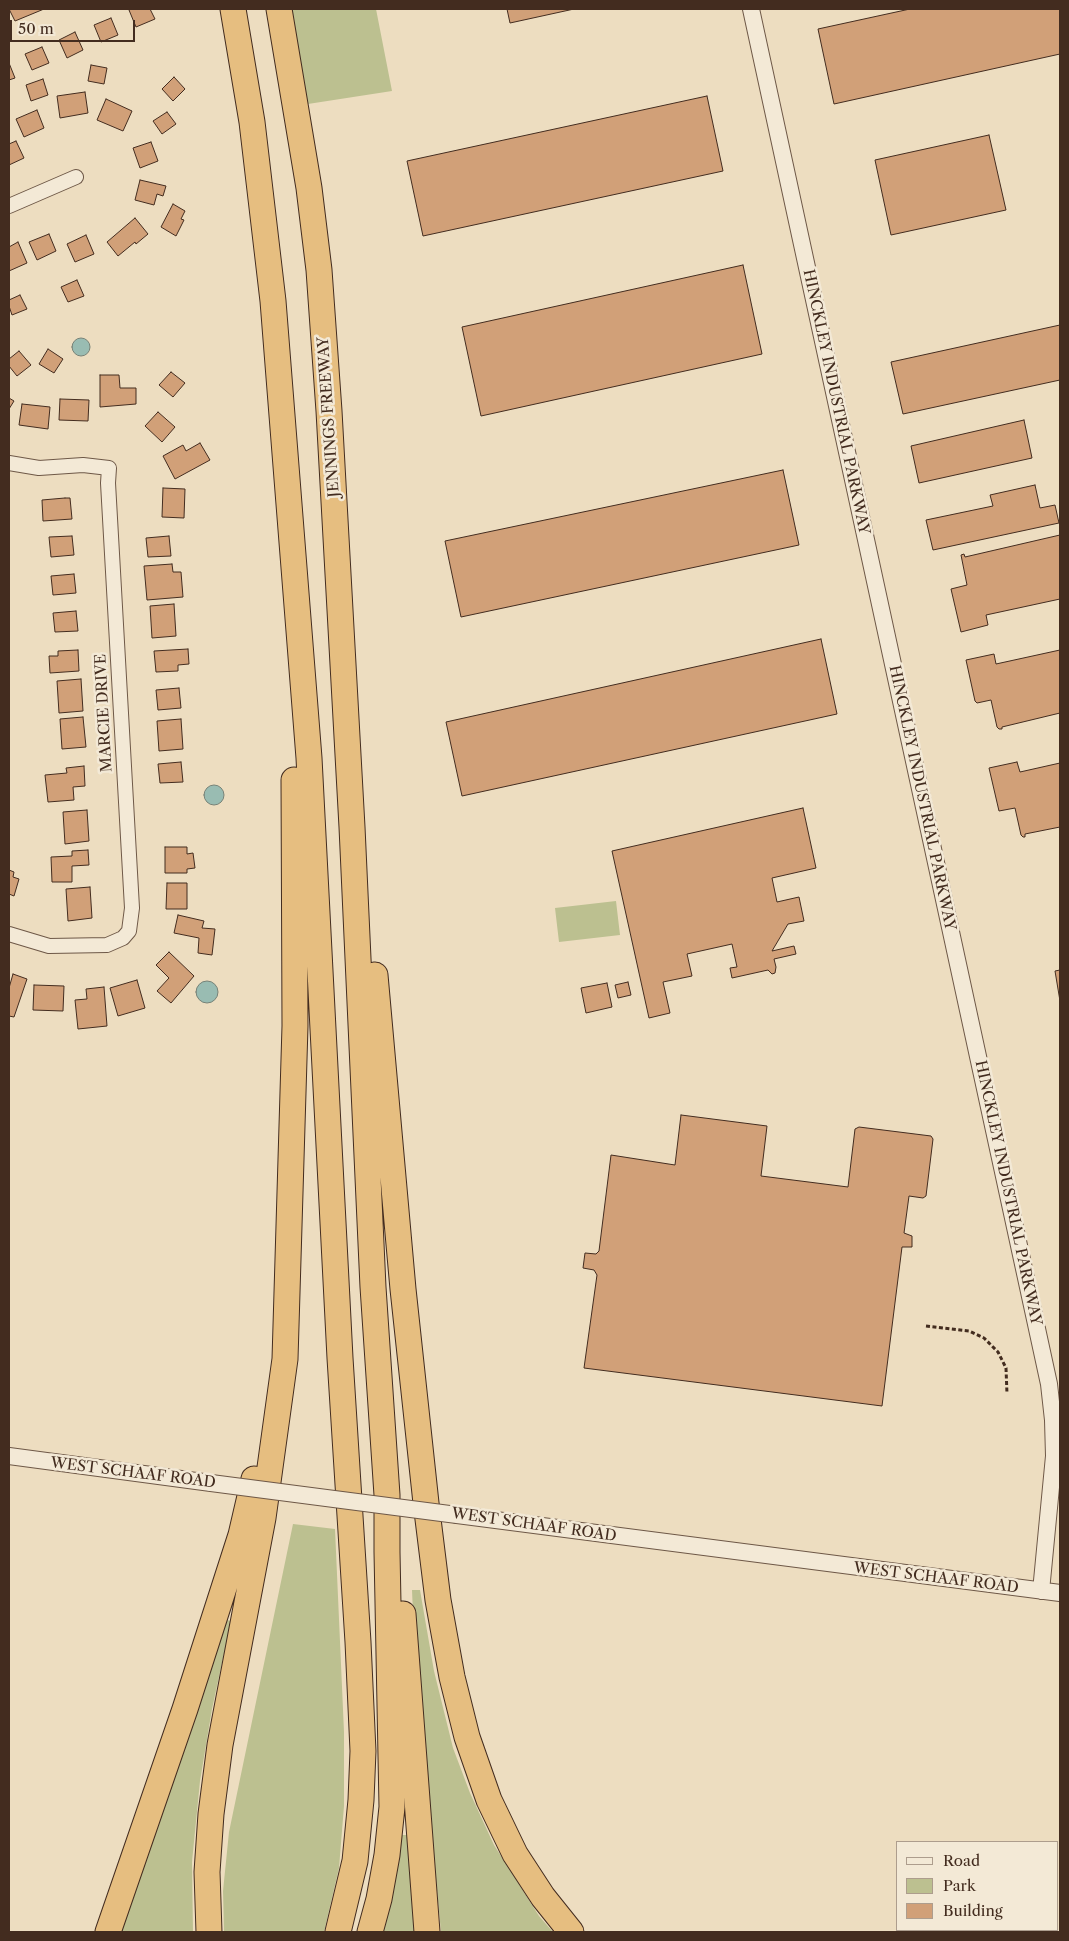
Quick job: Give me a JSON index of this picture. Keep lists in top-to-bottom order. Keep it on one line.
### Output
{"streets":{"highway":["JENNINGS FREEWAY"],"street":["HINCKLEY INDUSTRIAL PARKWAY","MARCIE DRIVE","WEST SCHAAF ROAD"]},"crossings":[["HINCKLEY INDUSTRIAL PARKWAY","WEST SCHAAF ROAD"]],"legend":["Road","Park","Building"],"scale_bar":"50 m"}
